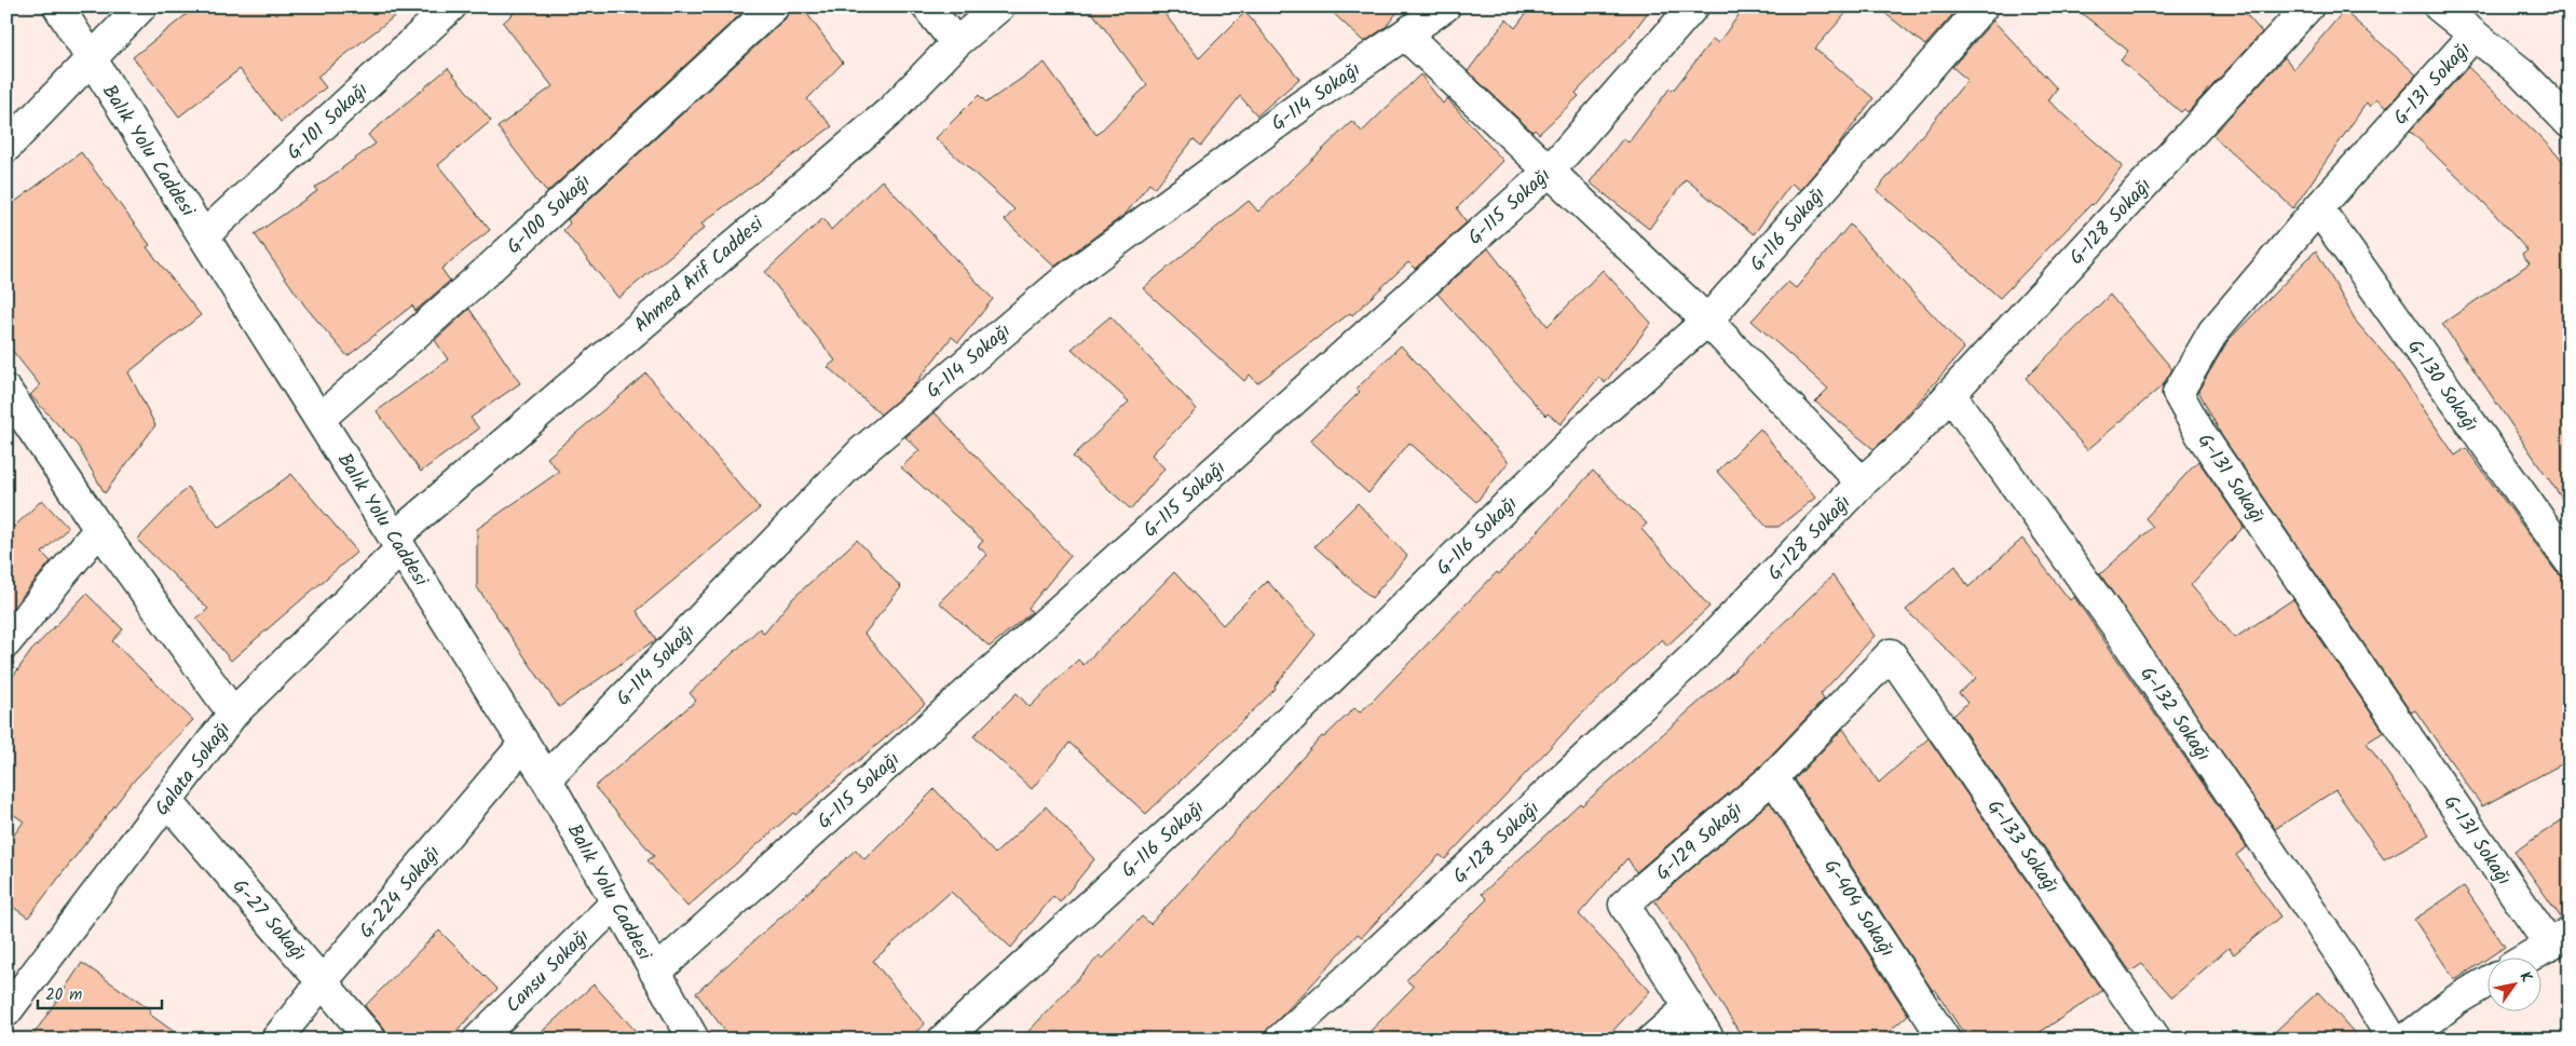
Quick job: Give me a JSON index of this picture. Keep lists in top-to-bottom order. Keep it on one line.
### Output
{"streets":{"street":["G-131 Sokağı","G-114 Sokağı","G-101 Sokağı","Balık Yolu Caddesi","G-115 Sokağı","G-100 Sokağı","G-128 Sokağı","G-116 Sokağı","Ahmed Arif Caddesi","G-130 Sokağı","G-132 Sokağı","Galata Sokağı","G-129 Sokağı","G-133 Sokağı","G-224 Sokağı","G-404 Sokağı","G-27 Sokağı","Cansu Sokağı"]},"crossings":[["G-131 Sokağı","G-130 Sokağı"],["G-114 Sokağı","Balık Yolu Caddesi"],["G-101 Sokağı","Balık Yolu Caddesi"],["Balık Yolu Caddesi","G-115 Sokağı"],["Balık Yolu Caddesi","G-100 Sokağı"],["Balık Yolu Caddesi","Ahmed Arif Caddesi"],["Balık Yolu Caddesi","Galata Sokağı"],["Balık Yolu Caddesi","G-224 Sokağı"],["Balık Yolu Caddesi","Cansu Sokağı"],["G-128 Sokağı","G-132 Sokağı"],["Ahmed Arif Caddesi","Galata Sokağı"],["Galata Sokağı","G-27 Sokağı"],["G-129 Sokağı","G-133 Sokağı"],["G-129 Sokağı","G-404 Sokağı"],["G-224 Sokağı","G-27 Sokağı"]],"scale_bar":"20 m","north":"top right"}
